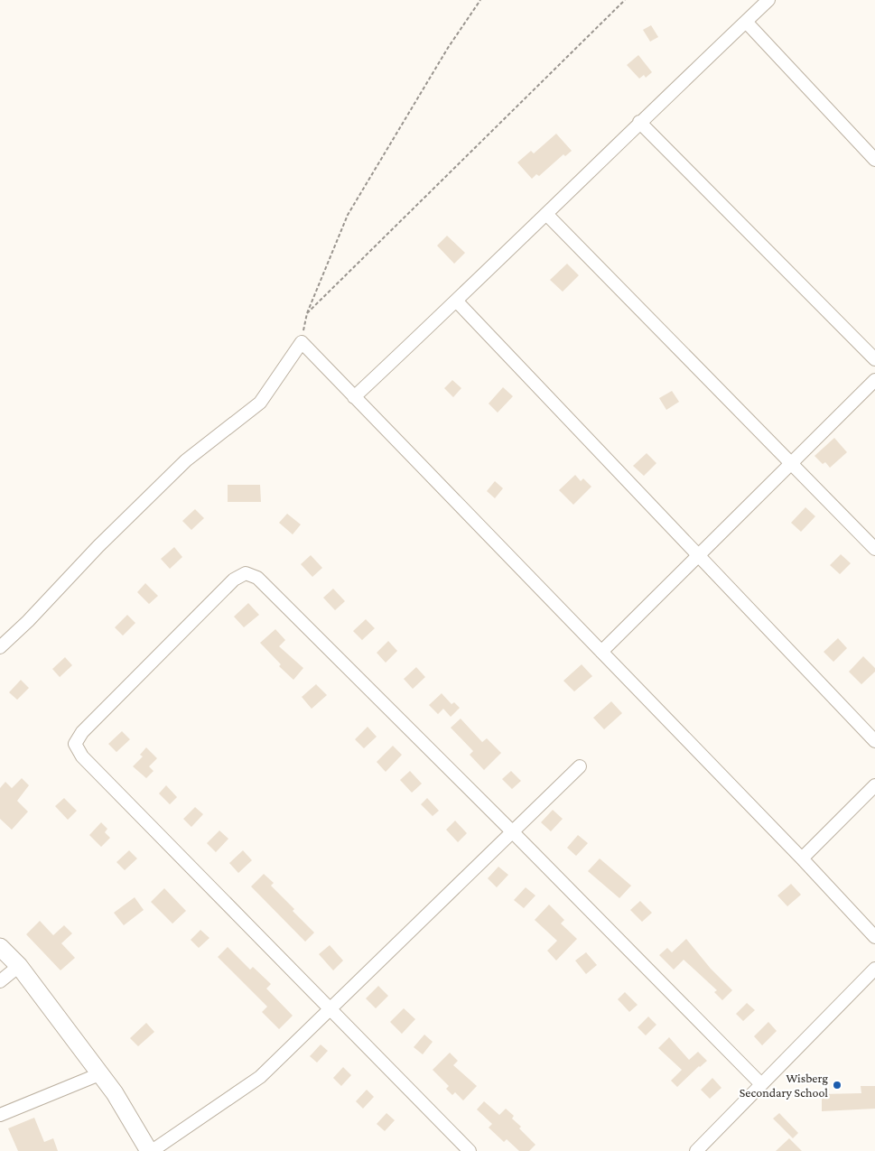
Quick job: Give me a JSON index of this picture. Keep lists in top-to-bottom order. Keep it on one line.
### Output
{"places":["Wisberg Secondary School"]}
